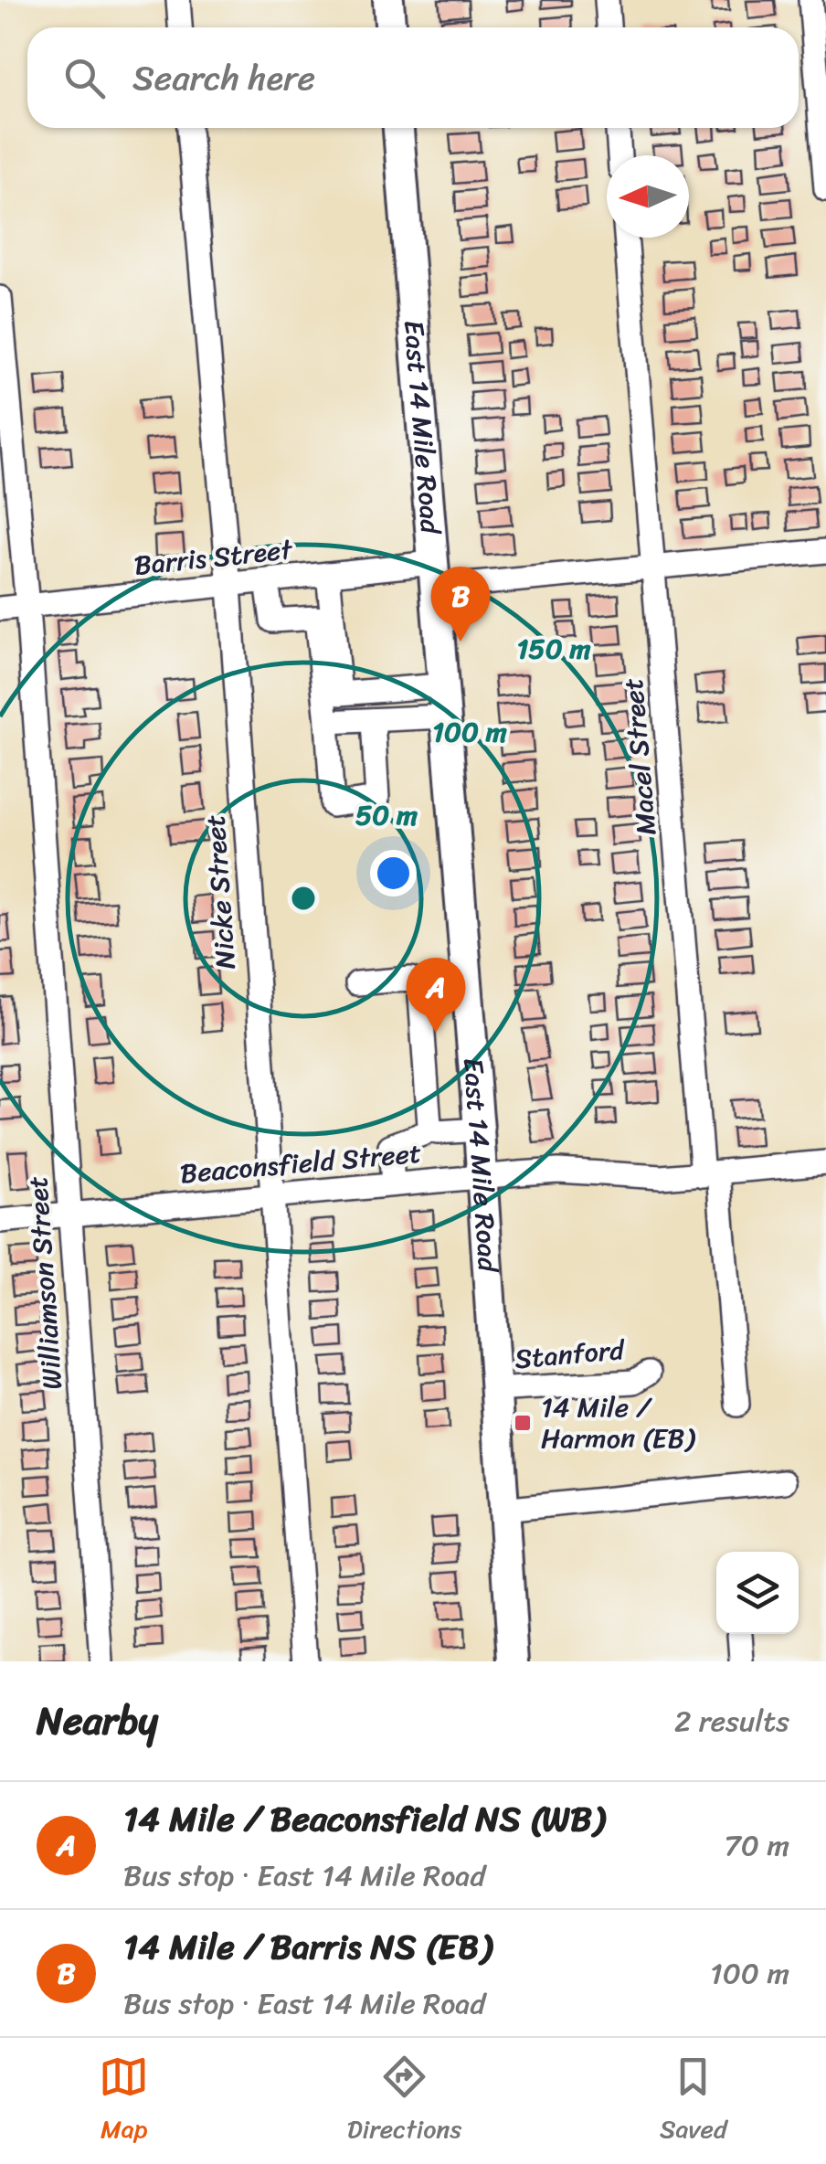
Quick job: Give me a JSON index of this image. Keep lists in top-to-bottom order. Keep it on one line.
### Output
{"streets":{"main road":["East 14 Mile Road"],"street":["Barris Street","Macel Street","Nicke Street","Beaconsfield Street","Williamson Street","Stanford"]},"crossings":[["East 14 Mile Road","Barris Street"],["East 14 Mile Road","Beaconsfield Street"],["East 14 Mile Road","Stanford"],["Barris Street","Macel Street"],["Barris Street","Nicke Street"],["Barris Street","Williamson Street"],["Macel Street","Beaconsfield Street"],["Nicke Street","Beaconsfield Street"],["Beaconsfield Street","Williamson Street"]],"places":{"transit":["14 Mile / Harmon (EB)"]},"north":"left","page":{"search":"Search here","pins":["B","A"],"heading":["Nearby","2 results"],"list":[{"mark":"A","name":"14 Mile / Beaconsfield NS (WB)","note":"Bus stop · East 14 Mile Road","value":"70 m"},{"mark":"B","name":"14 Mile / Barris NS (EB)","note":"Bus stop · East 14 Mile Road","value":"100 m"}],"nav":["Map","Directions","Saved"]},"rings":["150 m","100 m","50 m"]}
